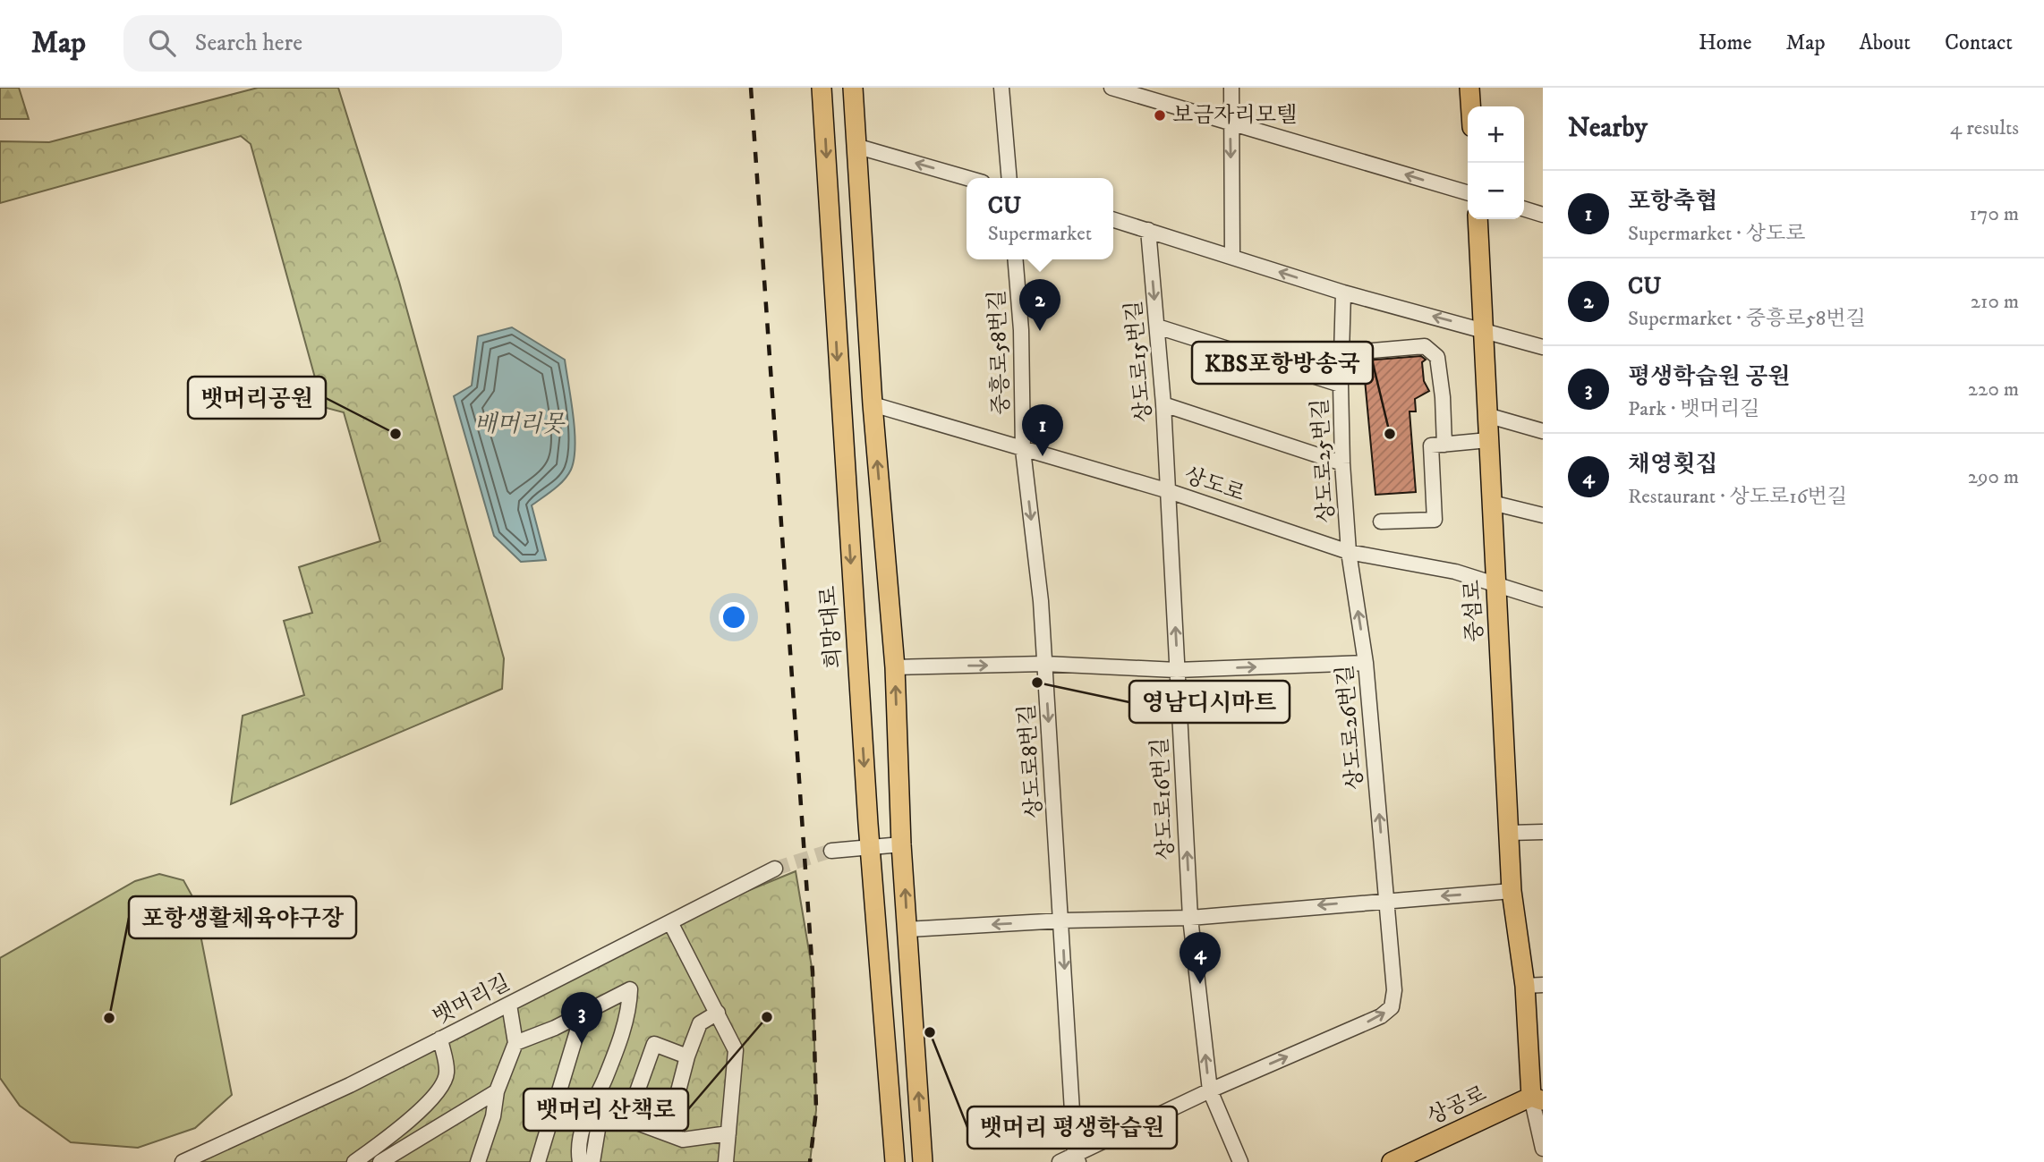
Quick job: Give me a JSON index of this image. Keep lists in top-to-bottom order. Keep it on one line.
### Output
{"streets":{"main road":["중섬로","희망대로","상공로"],"street":["중흥로58번길","상도로15번길","상도로25번길","상도로","상도로26번길","상도로8번길","상도로16번길","뱃머리길"]},"crossings":[["중흥로58번길","상도로"],["중흥로58번길","상도로8번길"],["상도로15번길","상도로"],["상도로15번길","상도로16번길"],["상도로25번길","상도로"],["상도로25번길","상도로26번길"],["상도로","중섬로"],["상도로","상도로26번길"],["상도로","상도로8번길"],["상도로","상도로16번길"],["중섬로","상공로"],["상도로26번길","상도로16번길"]],"one_way":["상도로26번길","상도로8번길","상도로16번길"],"water":["배머리못"],"places":["보금자리모텔","뱃머리공원","KBS포항방송국","영남디시마트","뱃머리 산책로","포항생활체육야구장","뱃머리 평생학습원"],"page":{"header":"Map","search":"Search here","nav":["Home","Map","About","Contact"],"heading":["Nearby","4 results"],"map_buttons":["+","−"],"list":[{"mark":"1","name":"포항축협","note":"Supermarket · 상도로","value":"170 m"},{"mark":"2","name":"CU","note":"Supermarket · 중흥로58번길","value":"210 m"},{"mark":"3","name":"평생학습원 공원","note":"Park · 뱃머리길","value":"220 m"},{"mark":"4","name":"채영횟집","note":"Restaurant · 상도로16번길","value":"290 m"}],"popup":["CU","Supermarket"],"pins":["2","1","4","3"]}}
